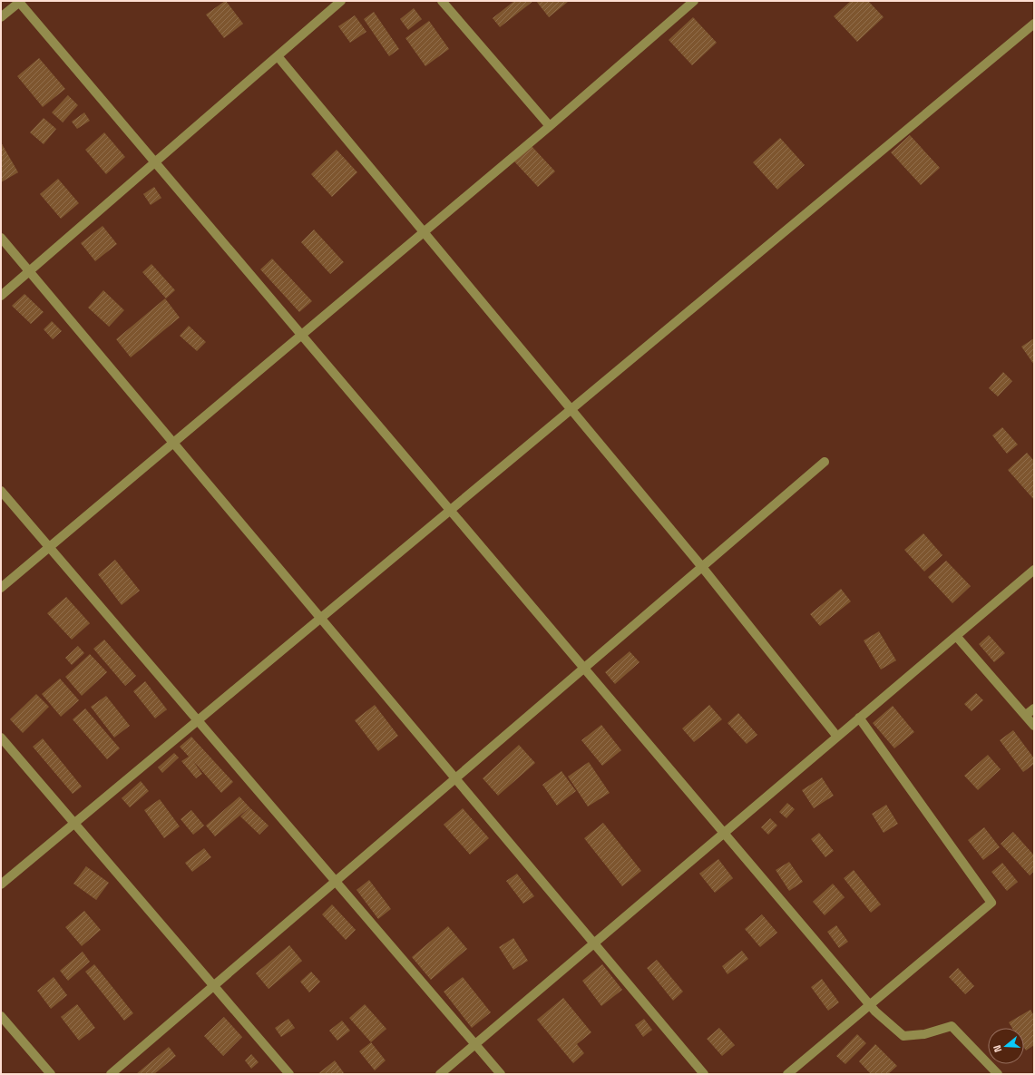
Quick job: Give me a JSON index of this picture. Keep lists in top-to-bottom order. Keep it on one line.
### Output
{"north":"left"}
